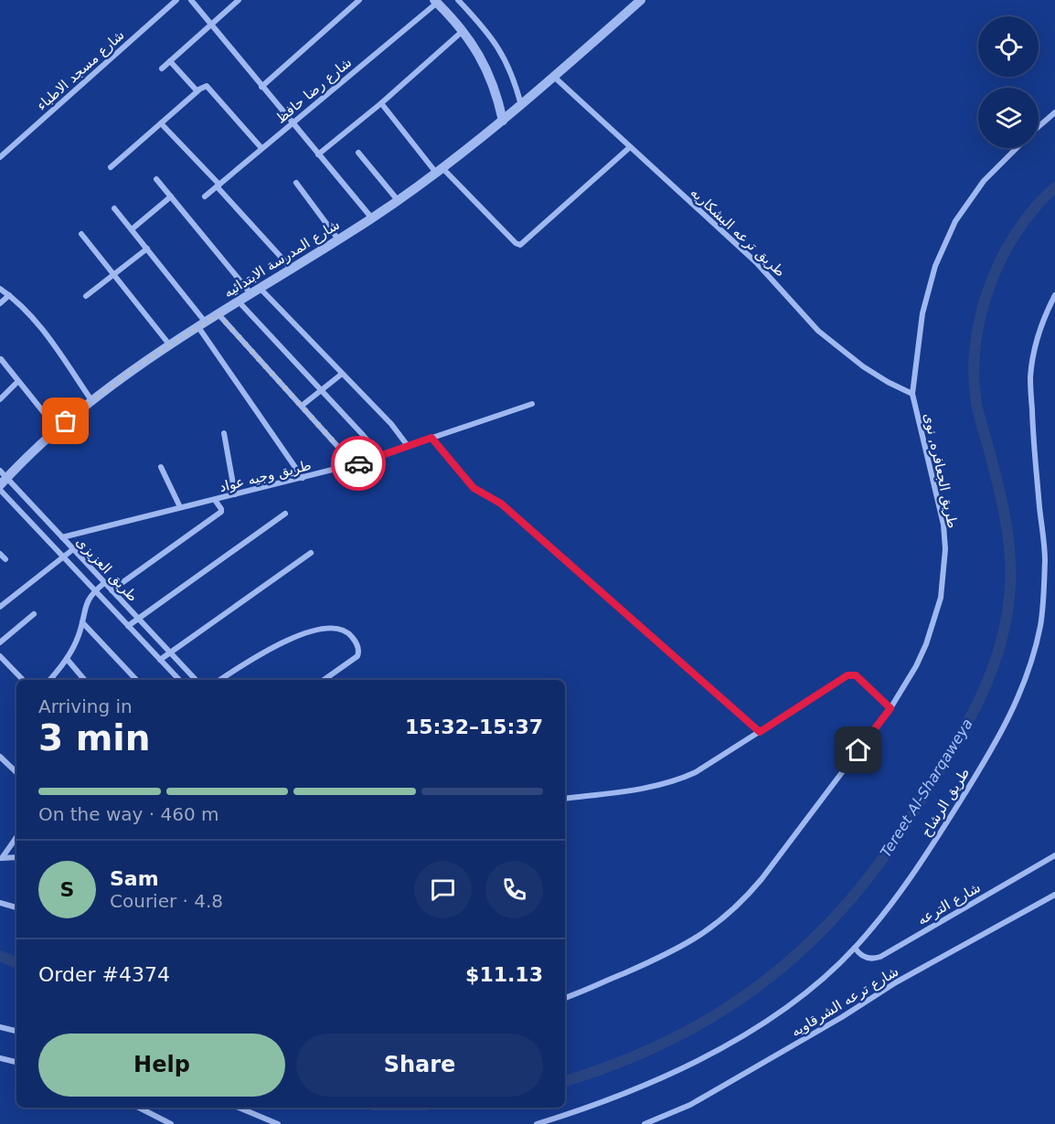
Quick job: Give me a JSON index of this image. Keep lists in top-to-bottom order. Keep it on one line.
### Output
{"streets":{"street":["شارع مسجد الاطباء","شارع رضا حافظ","طريق ترعه البشكاريه","شارع المدرسة الابتدائيه","طريق الجعافره, نوى","طريق وجيه عواد","طريق العزيزى","طريق الرشاح","شارع الترعه","شارع ترعه الشرقاويه"]},"crossings":[["طريق ترعه البشكاريه","شارع المدرسة الابتدائيه"],["طريق ترعه البشكاريه","طريق الجعافره, نوى"],["شارع المدرسة الابتدائيه","طريق العزيزى"],["طريق وجيه عواد","طريق العزيزى"],["طريق الرشاح","شارع الترعه"]],"water":["Tereet Al-Sharqaweya"],"page":{"heading":["3 min","Arriving in","15:32–15:37"],"panel":["Sam","Courier · 4.8","Order #4374","$11.13"],"bar":"On the way · 460 m","round":"S","buttons":["Help","Share"]}}
